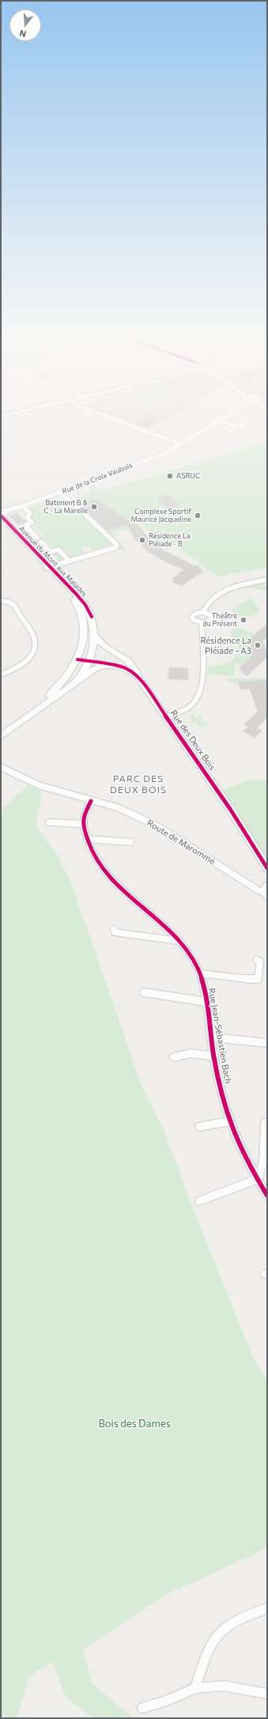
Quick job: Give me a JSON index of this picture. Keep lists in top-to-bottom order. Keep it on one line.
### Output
{"streets":{"street":["Rue de la Croix Vaubois","Avenue du Mont aux Malades","Rue des Deux Bois","Route de Maromme","Rue Jean-Sébastien Bach"]},"crossings":[["Rue de la Croix Vaubois","Avenue du Mont aux Malades"],["Avenue du Mont aux Malades","Rue des Deux Bois"],["Route de Maromme","Rue Jean-Sébastien Bach"]],"districts":["PARC DES DEUX BOIS"],"parks":["Bois des Dames"],"places":["ASRUC","Batiment B & C - La Marelle","Complexe Sportif Maurice Jacqueline","Résidence La Pléiade - B","Théâtre du Présent","Résidence La Pléiade - A3"],"north":"bottom"}
